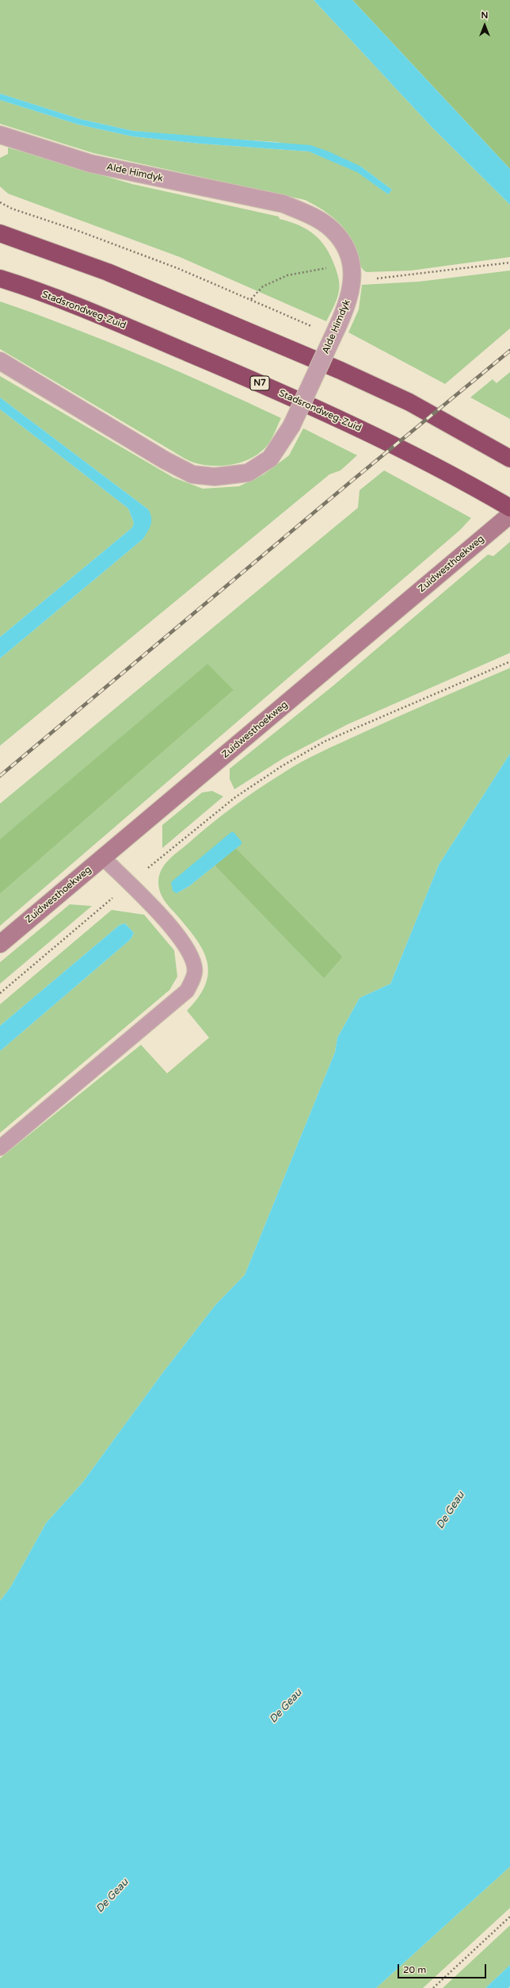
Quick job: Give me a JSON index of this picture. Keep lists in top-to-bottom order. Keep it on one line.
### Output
{"streets":{"highway":["Stadsrondweg-Zuid","N7"],"street":["Alde Himdyk","Zuidwesthoekweg"]},"water":["De Geau"],"scale_bar":"20 m","north":"top"}
